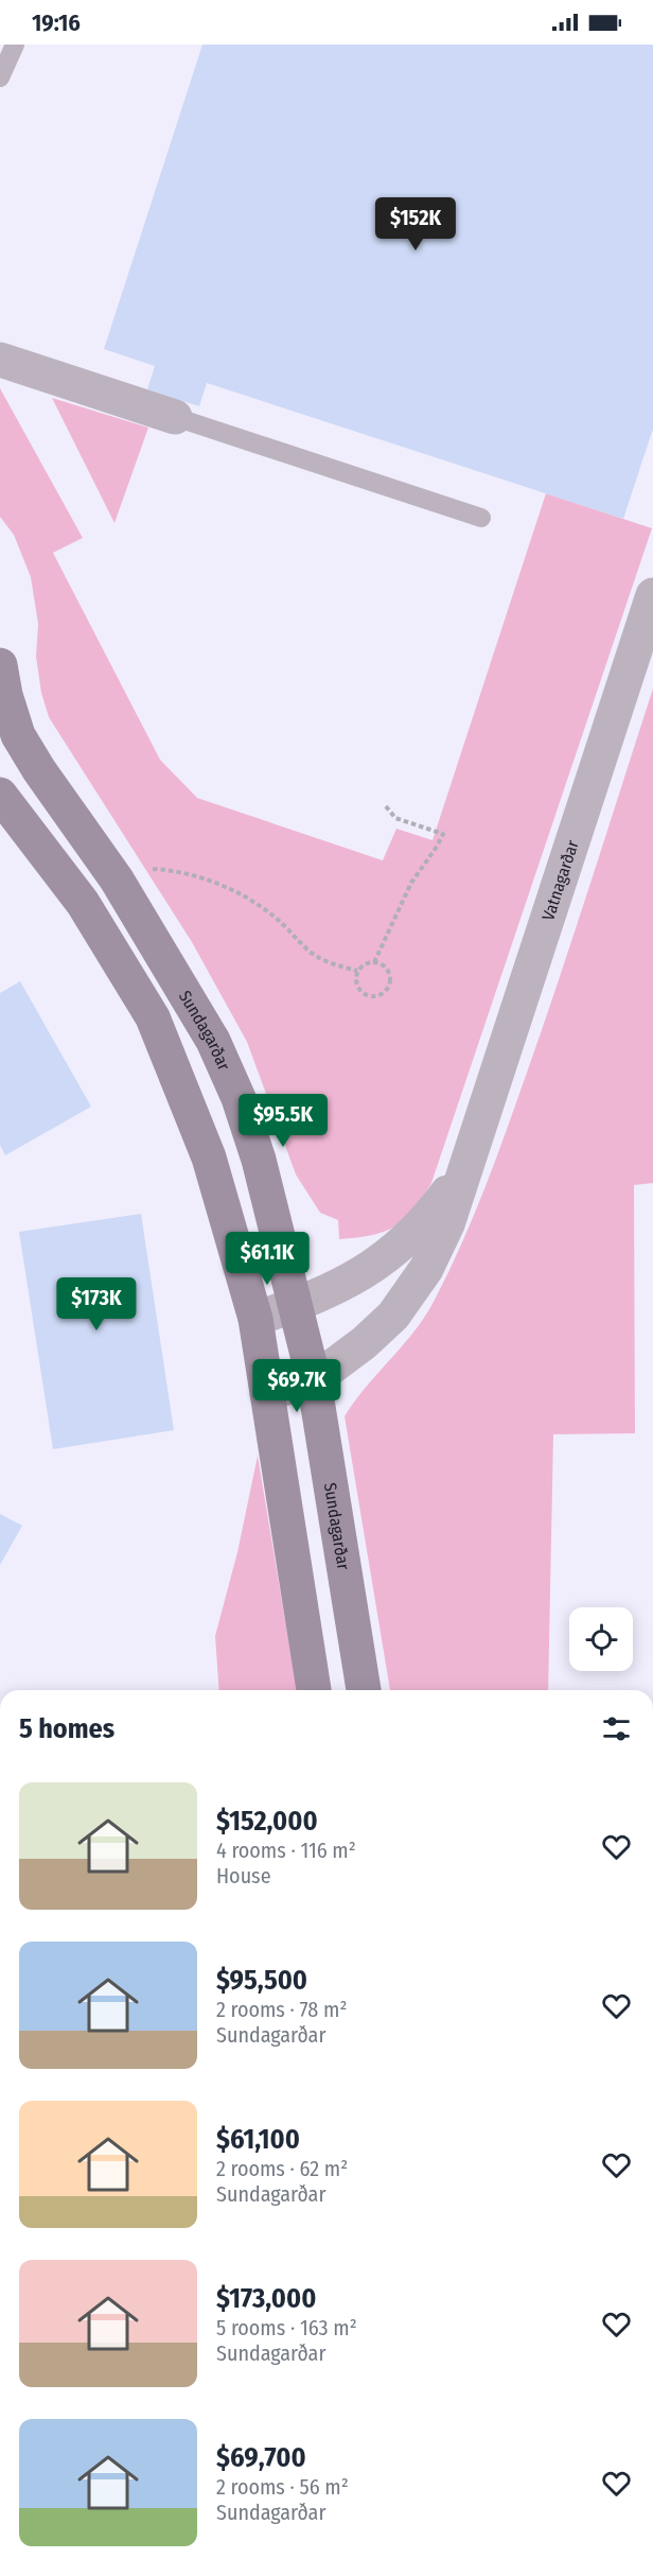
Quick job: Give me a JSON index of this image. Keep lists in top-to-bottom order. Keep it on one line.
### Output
{"streets":{"main road":["Sundagarðar"],"street":["Vatnagarðar"]},"crossings":[["Vatnagarðar","Sundagarðar"]],"page":{"status":"19:16","price":["$152K","$95.5K","$61.1K","$173K","$69.7K"],"heading":"5 homes","list":[{"name":"$152,000","note":"4 rooms · 116 m² · House"},{"name":"$95,500","note":"2 rooms · 78 m² · Sundagarðar"},{"name":"$61,100","note":"2 rooms · 62 m² · Sundagarðar"},{"name":"$173,000","note":"5 rooms · 163 m² · Sundagarðar"},{"name":"$69,700","note":"2 rooms · 56 m² · Sundagarðar"}]}}
